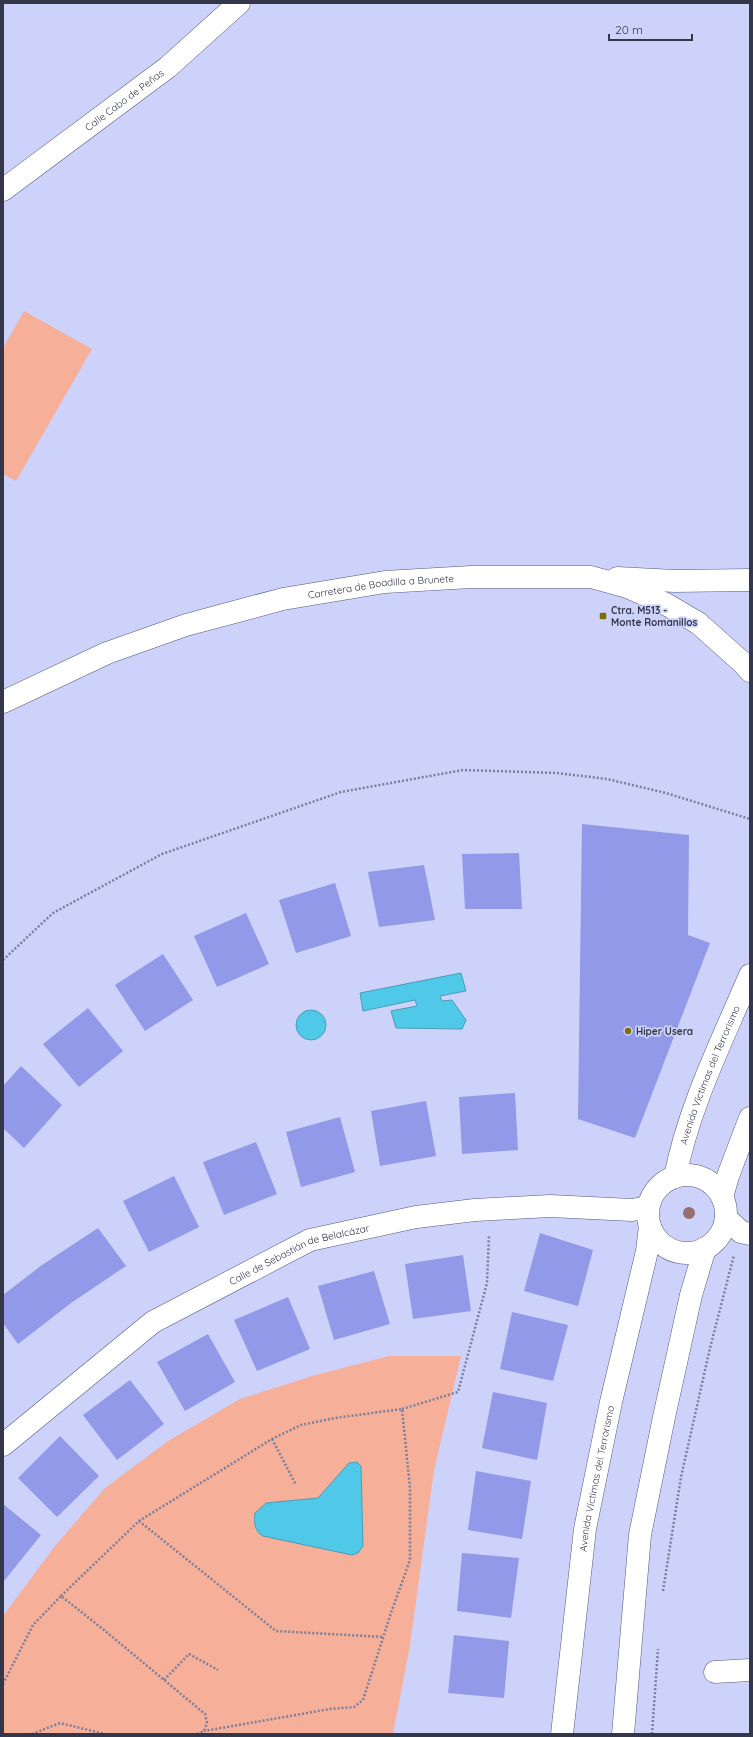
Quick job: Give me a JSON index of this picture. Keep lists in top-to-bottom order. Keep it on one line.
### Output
{"streets":{"street":["Calle Cabo de Peñas","Carretera de Boadilla a Brunete","Avenida Víctimas del Terrorismo","Calle de Sebastián de Belalcázar"]},"crossings":[["Avenida Víctimas del Terrorismo","Calle de Sebastián de Belalcázar"]],"places":{"transit":["Ctra. M513 - Monte Romanillos"],"other":["Hiper Usera"]},"scale_bar":"20 m"}
